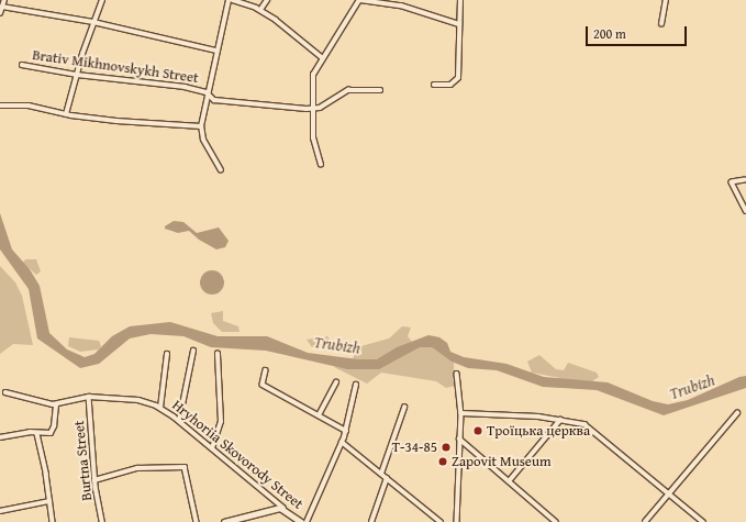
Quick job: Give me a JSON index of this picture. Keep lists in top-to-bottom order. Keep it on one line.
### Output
{"streets":{"street":["Brativ Mikhnovskykh Street","Hryhoriia Skovorody Street","Burtna Street"]},"crossings":[["Hryhoriia Skovorody Street","Burtna Street"]],"water":["Trubizh"],"places":["Троїцька церква","Т-34-85","Zapovit Museum"],"scale_bar":"200 m"}
